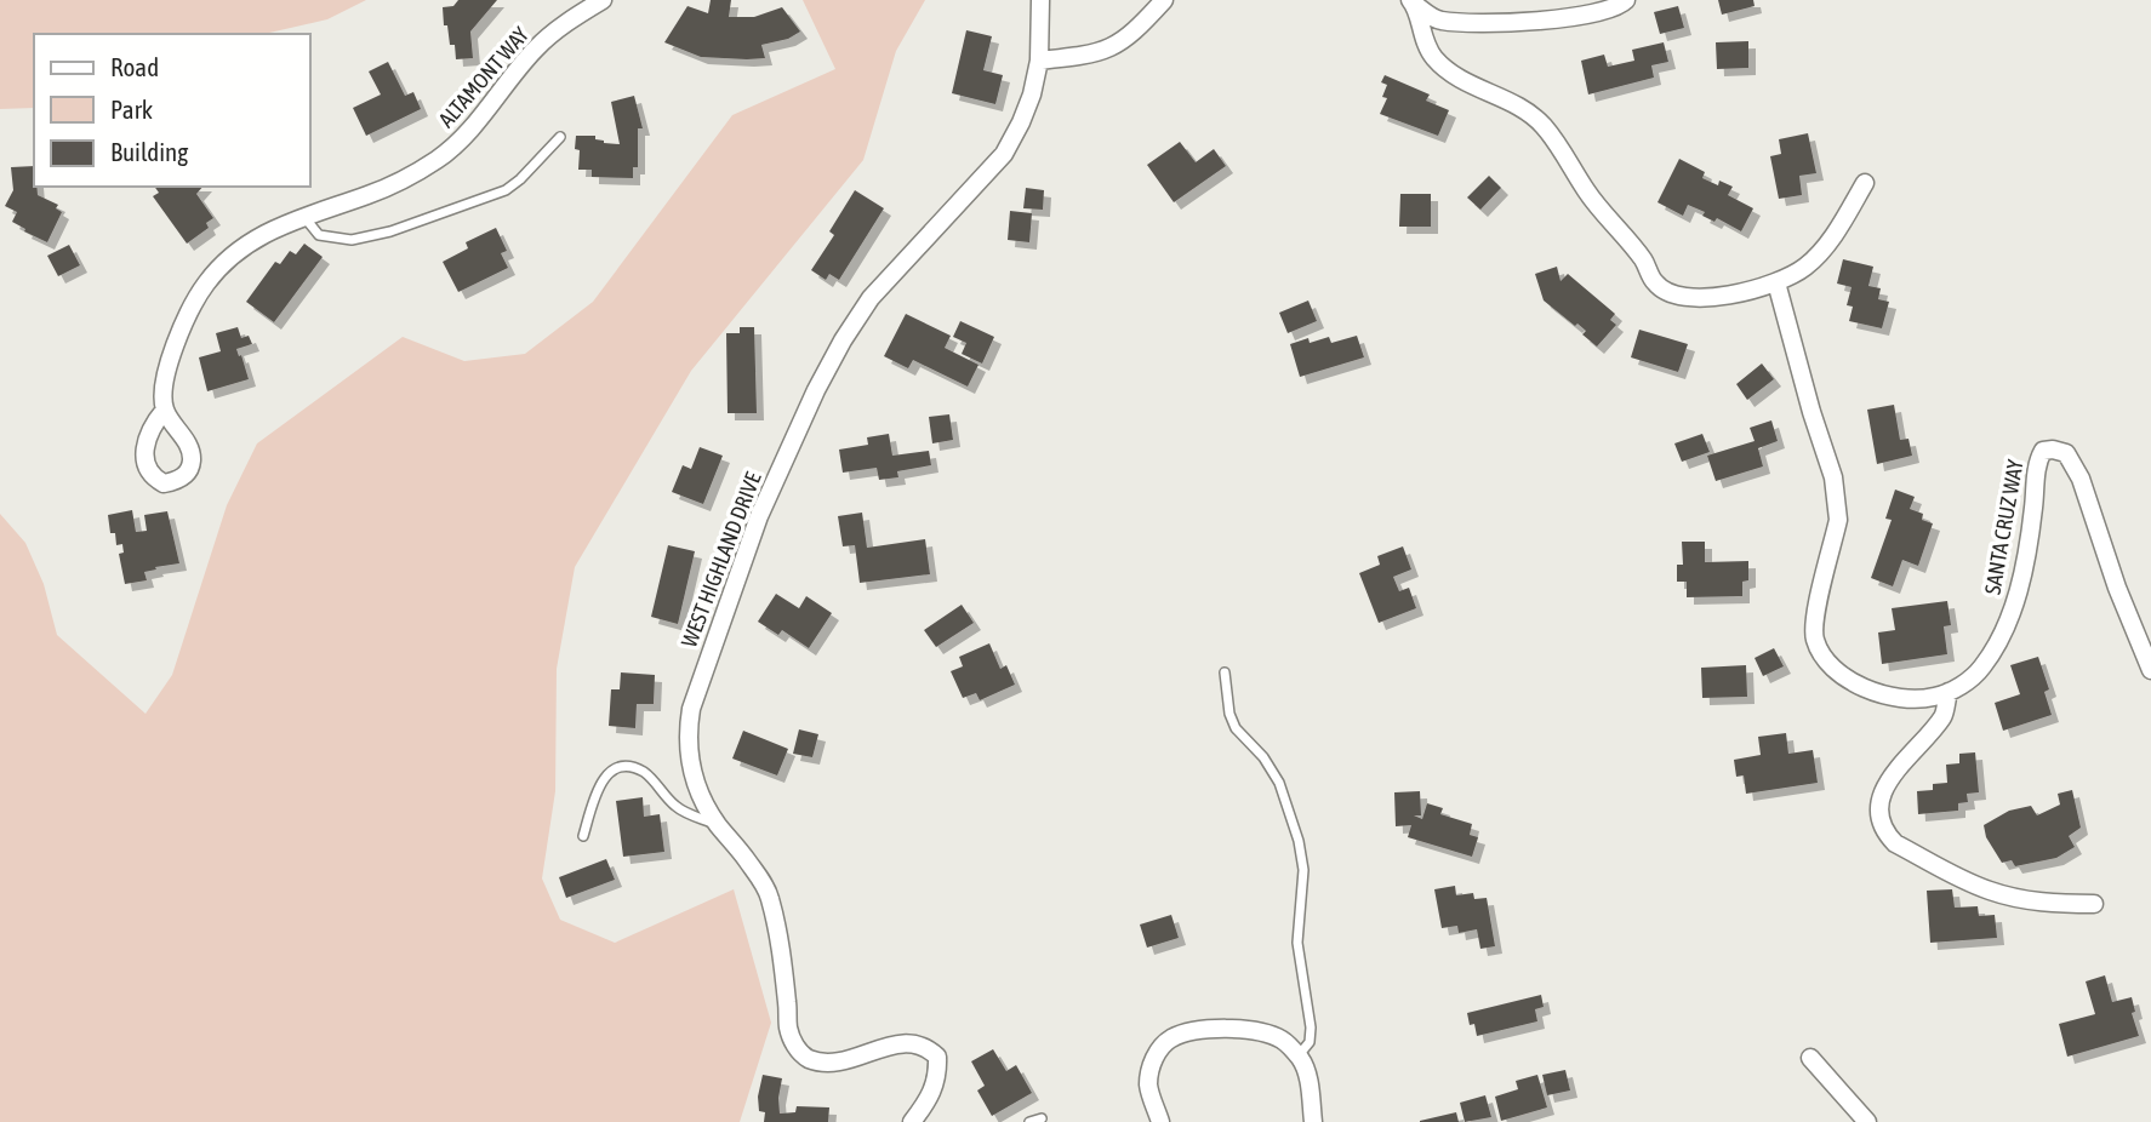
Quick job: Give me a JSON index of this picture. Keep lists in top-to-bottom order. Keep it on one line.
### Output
{"streets":{"street":["ALTAMONT WAY","SANTA CRUZ WAY","WEST HIGHLAND DRIVE"]},"legend":["Road","Park","Building"]}
